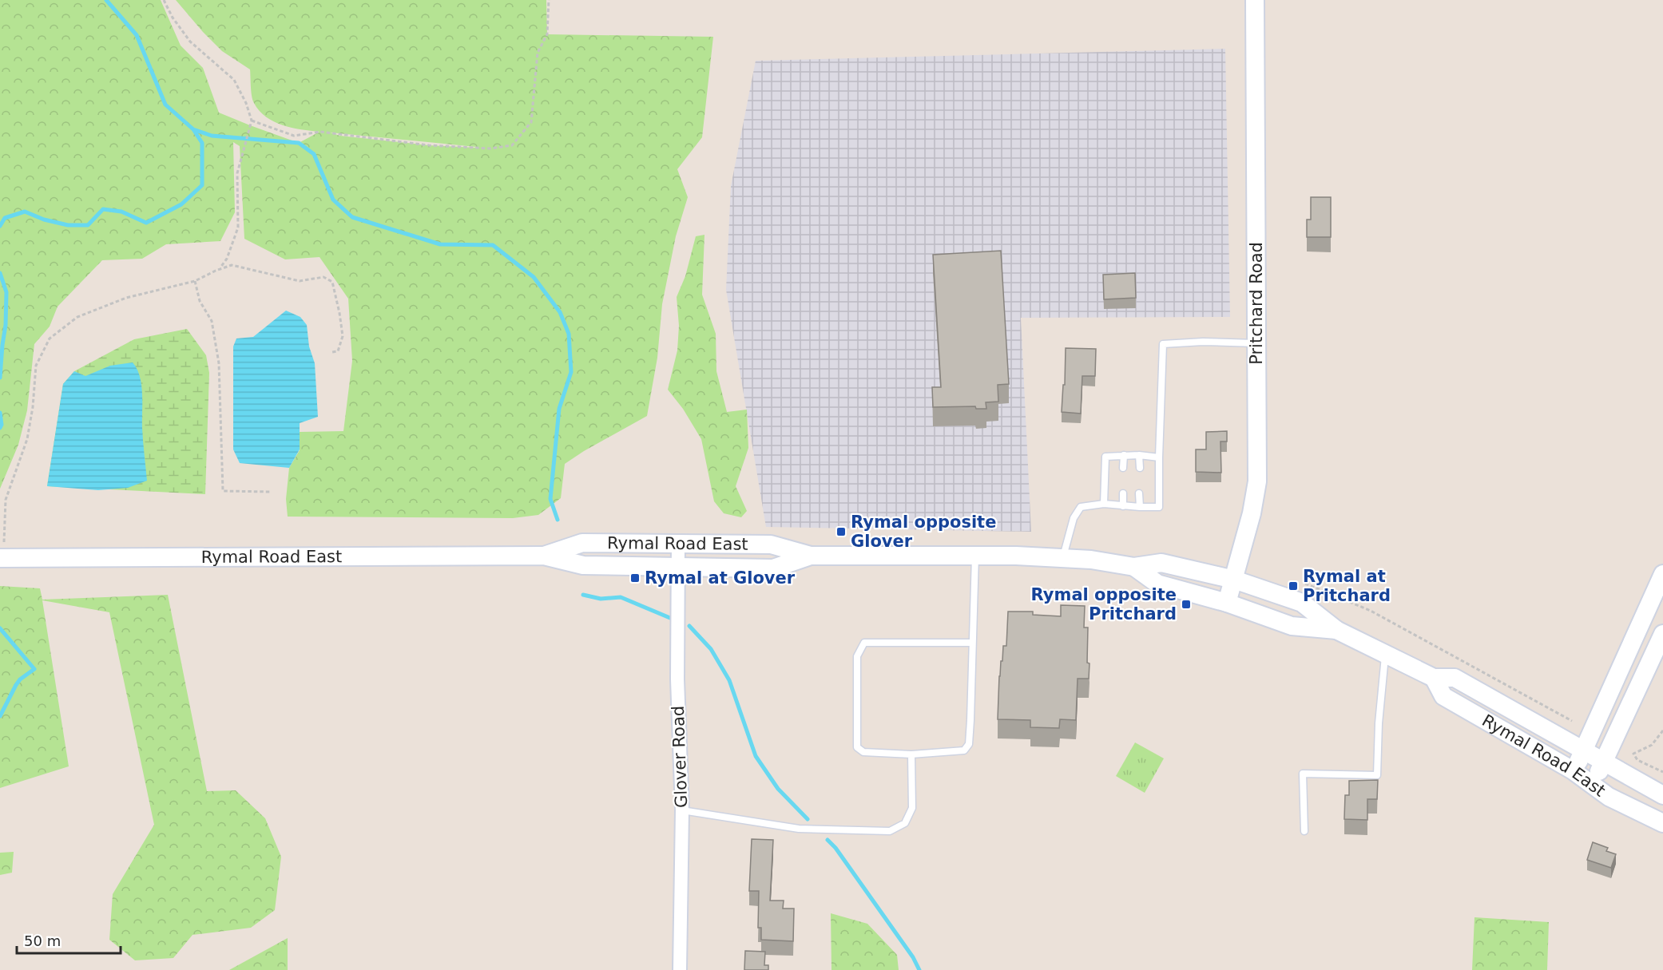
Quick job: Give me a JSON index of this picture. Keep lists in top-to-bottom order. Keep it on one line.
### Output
{"streets":{"main road":["Pritchard Road","Rymal Road East"],"street":["Glover Road"]},"crossings":[["Pritchard Road","Rymal Road East"],["Rymal Road East","Glover Road"]],"places":{"transit":["Rymal opposite Glover","Rymal at Glover","Rymal at Pritchard","Rymal opposite Pritchard"]},"scale_bar":"50 m"}
